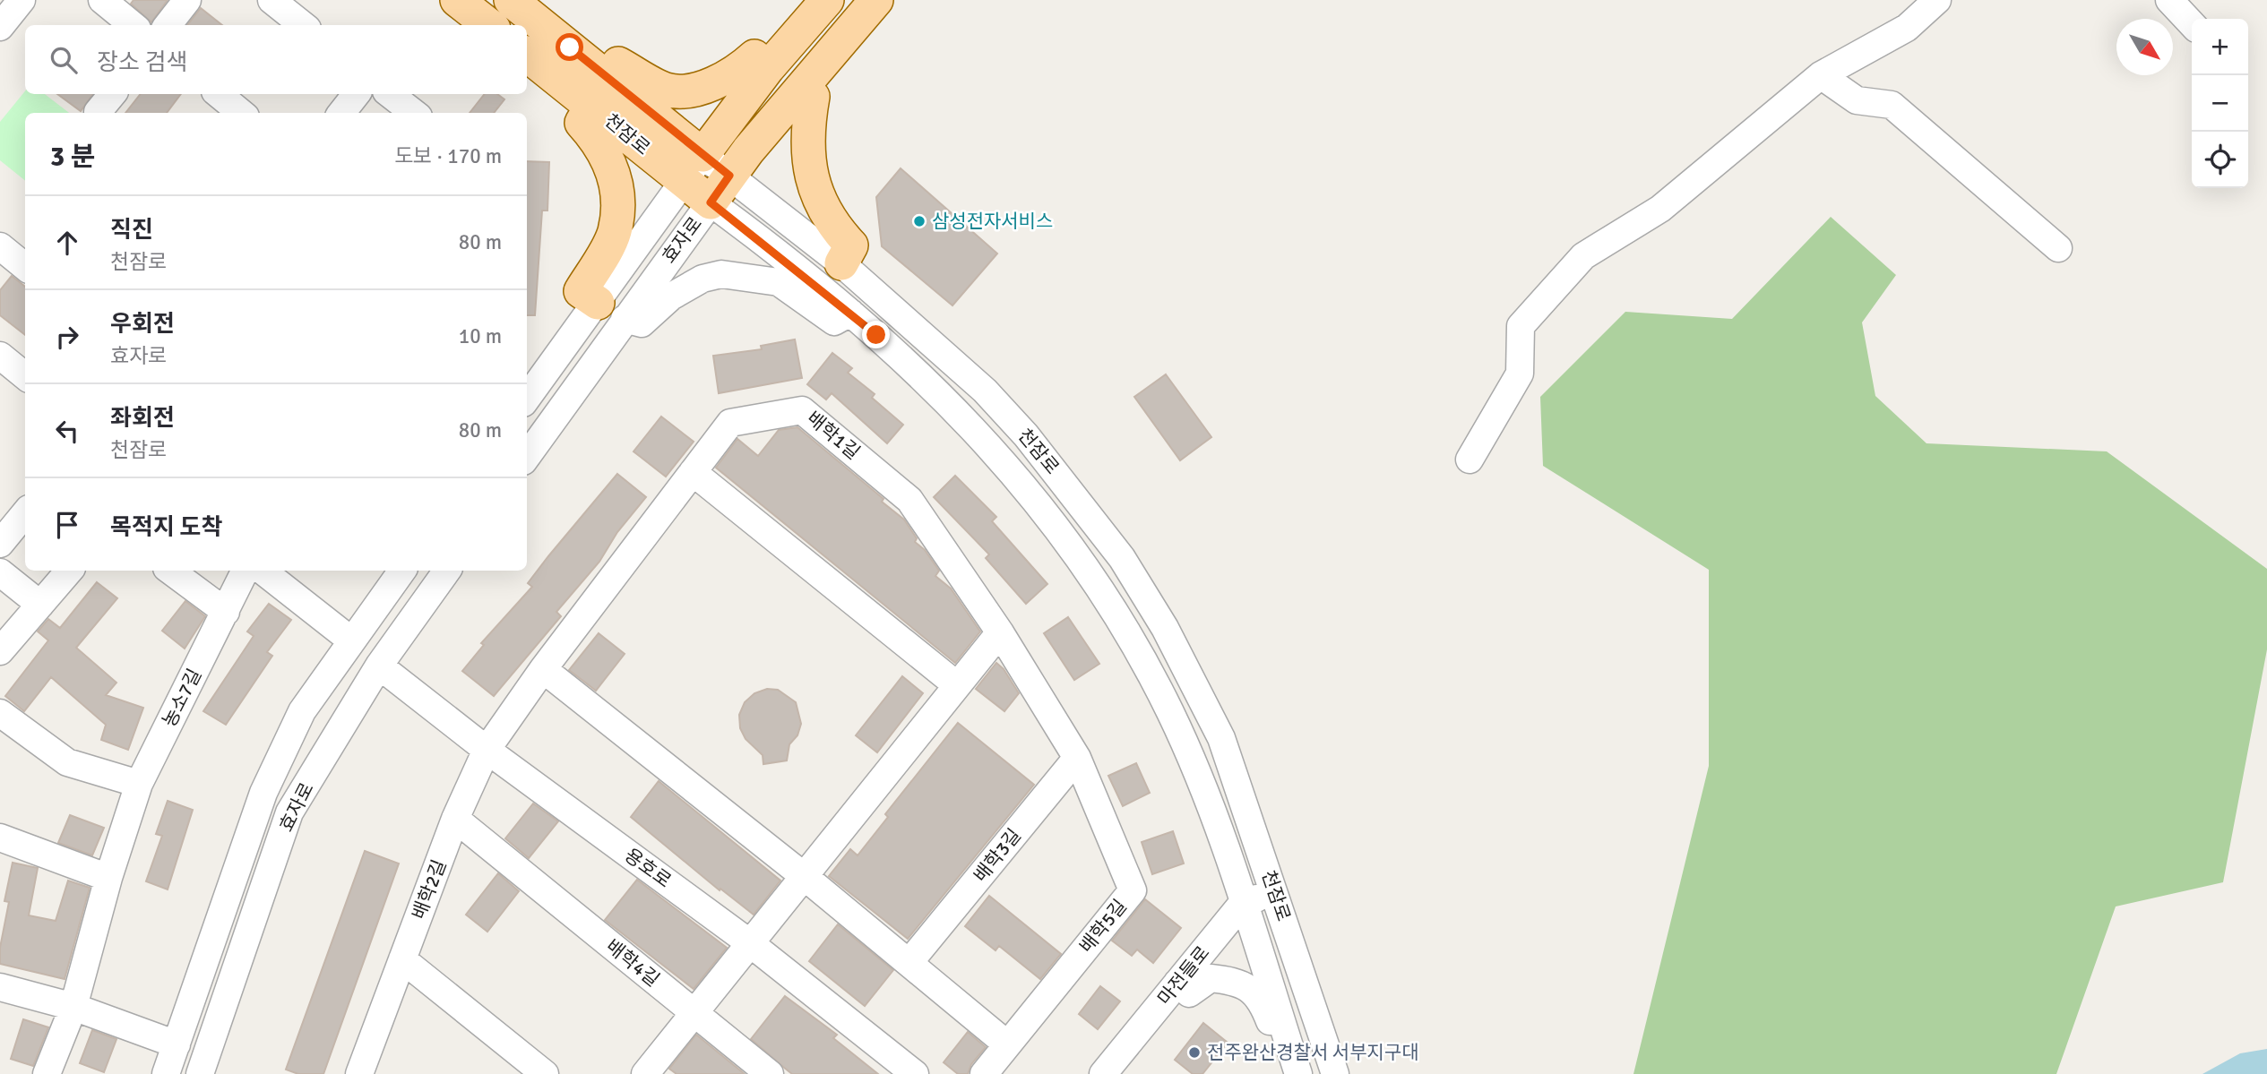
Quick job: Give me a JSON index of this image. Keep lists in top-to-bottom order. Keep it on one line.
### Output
{"streets":{"main road":["천잠로","효자로"],"street":["배학1길","농소7길","배학3길","용호로","배학2길","배학5길","배학4길","마전들로"]},"crossings":[["천잠로","효자로"],["천잠로","마전들로"],["효자로","용호로"],["배학1길","용호로"],["배학1길","배학2길"],["배학3길","배학5길"],["용호로","배학2길"],["배학2길","배학4길"]],"places":["삼성전자서비스","전주완산경찰서 서부지구대"],"north":"bottom right","page":{"map_buttons":["+","−"],"search":"장소 검색","heading":["3 분","도보 · 170 m"],"list":[["직진","천잠로","80 m"],["우회전","효자로","10 m"],["좌회전","천잠로","80 m"],"목적지 도착"]}}
